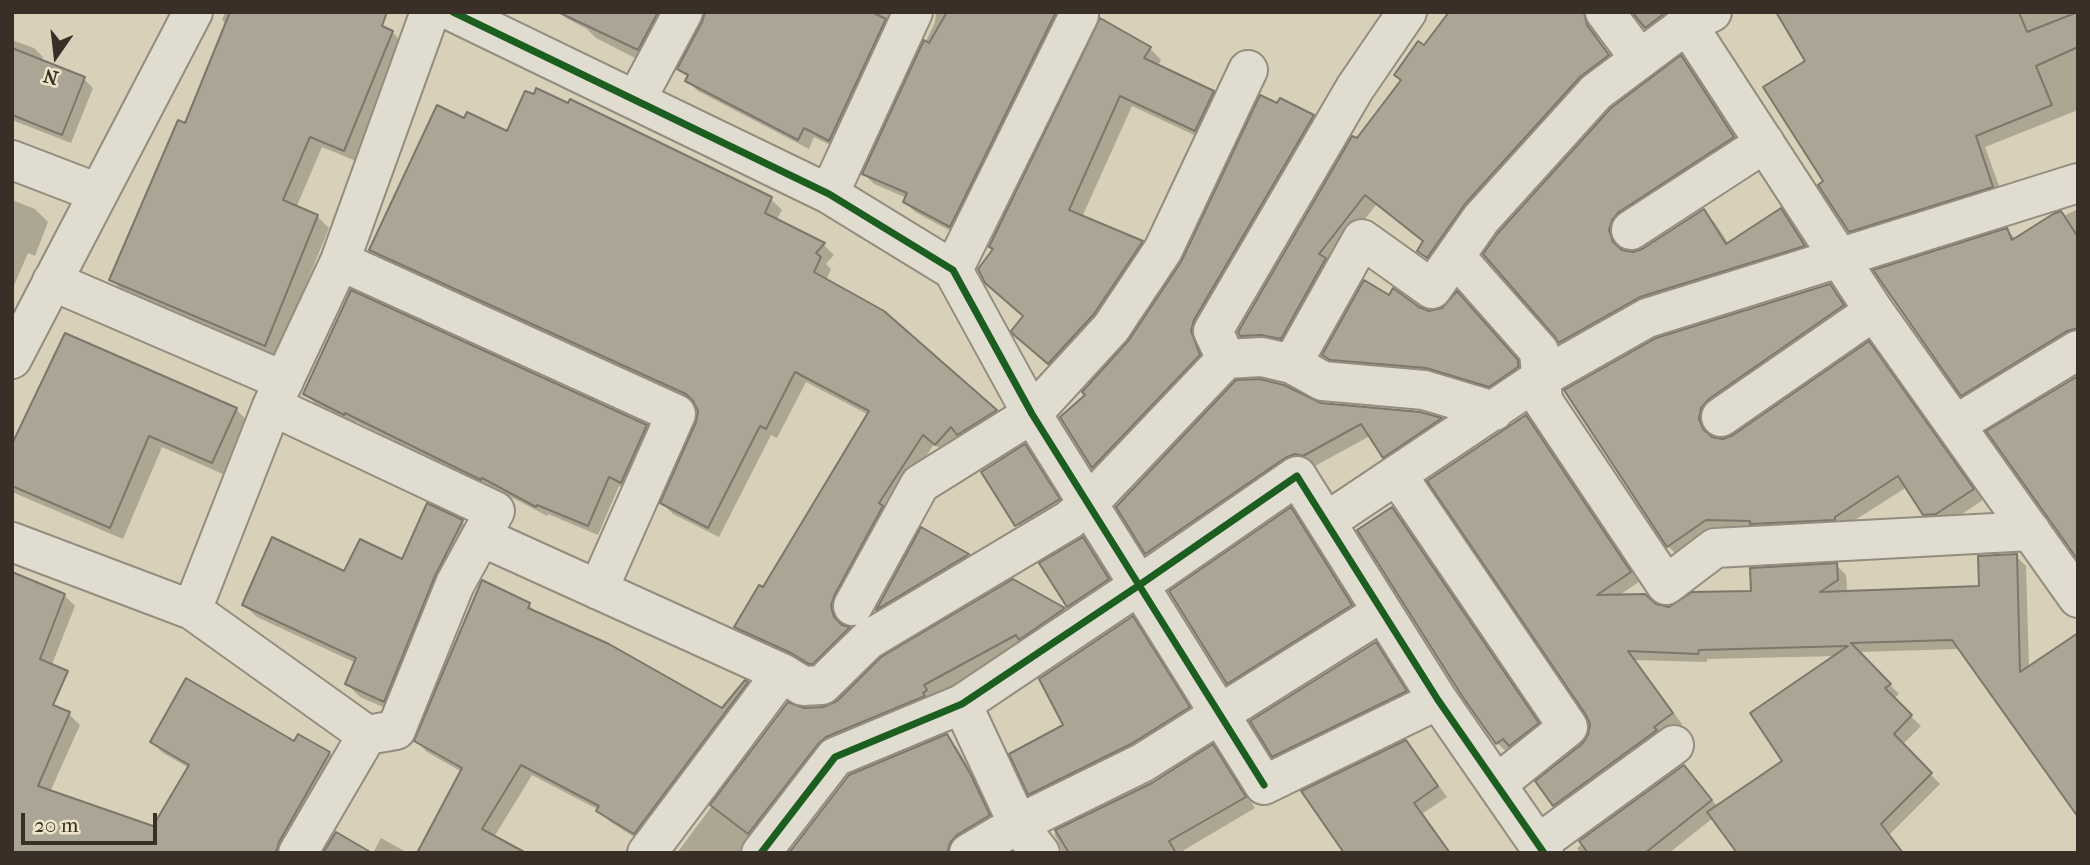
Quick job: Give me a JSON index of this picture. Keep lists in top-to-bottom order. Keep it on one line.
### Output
{"scale_bar":"20 m","north":"bottom"}
